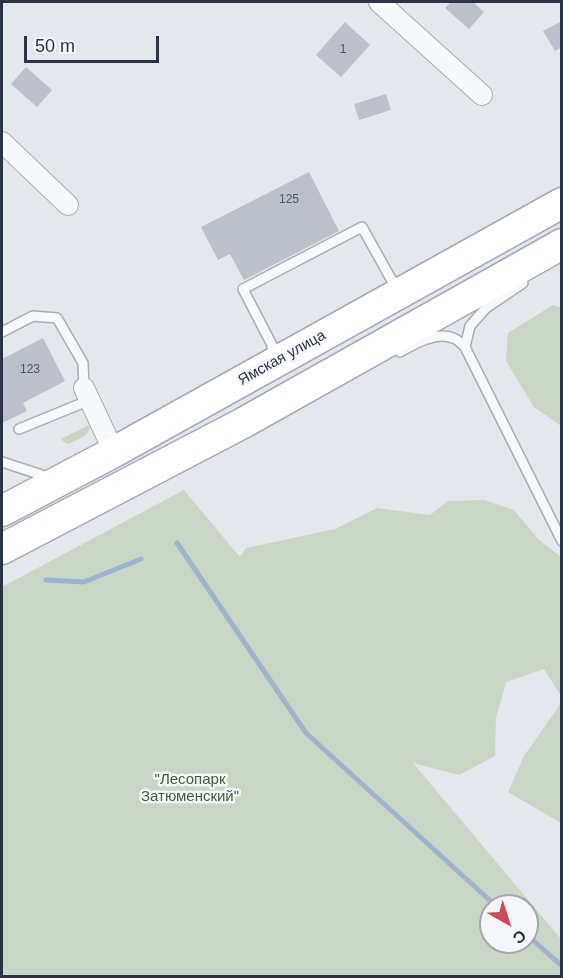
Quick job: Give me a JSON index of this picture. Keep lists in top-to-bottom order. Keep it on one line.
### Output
{"streets":{"main road":["Ямская улица"]},"parks":["\"Лесопарк Затюменский\""],"house_numbers":["1","125","123"],"scale_bar":"50 m","north":"bottom right"}
